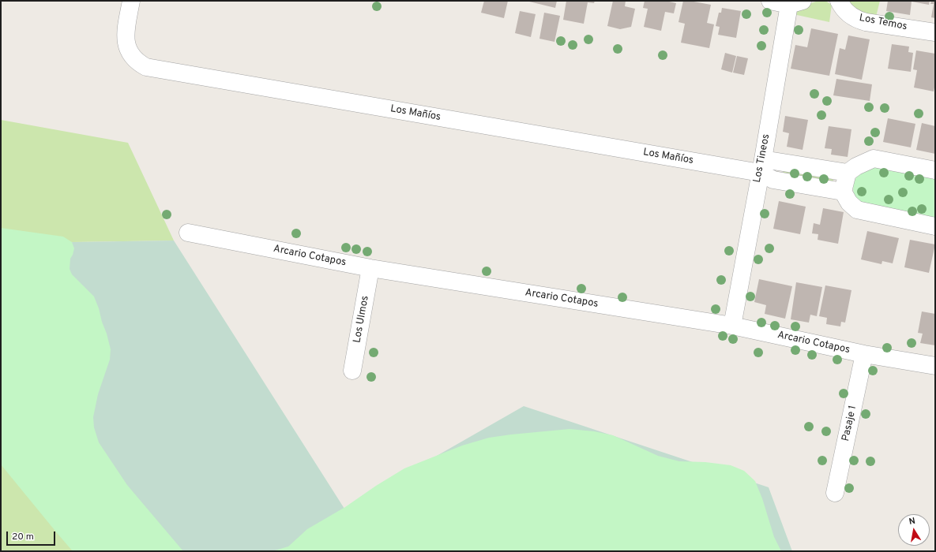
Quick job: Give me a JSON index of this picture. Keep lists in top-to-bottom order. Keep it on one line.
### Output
{"streets":{"street":["Los Temos","Los Mañíos","Los Tineos","Arcario Cotapos","Los Ulmos","Pasaje 1"]},"crossings":[["Los Mañíos","Los Tineos"],["Los Tineos","Arcario Cotapos"],["Arcario Cotapos","Los Ulmos"],["Arcario Cotapos","Pasaje 1"]],"scale_bar":"20 m","north":"top"}
